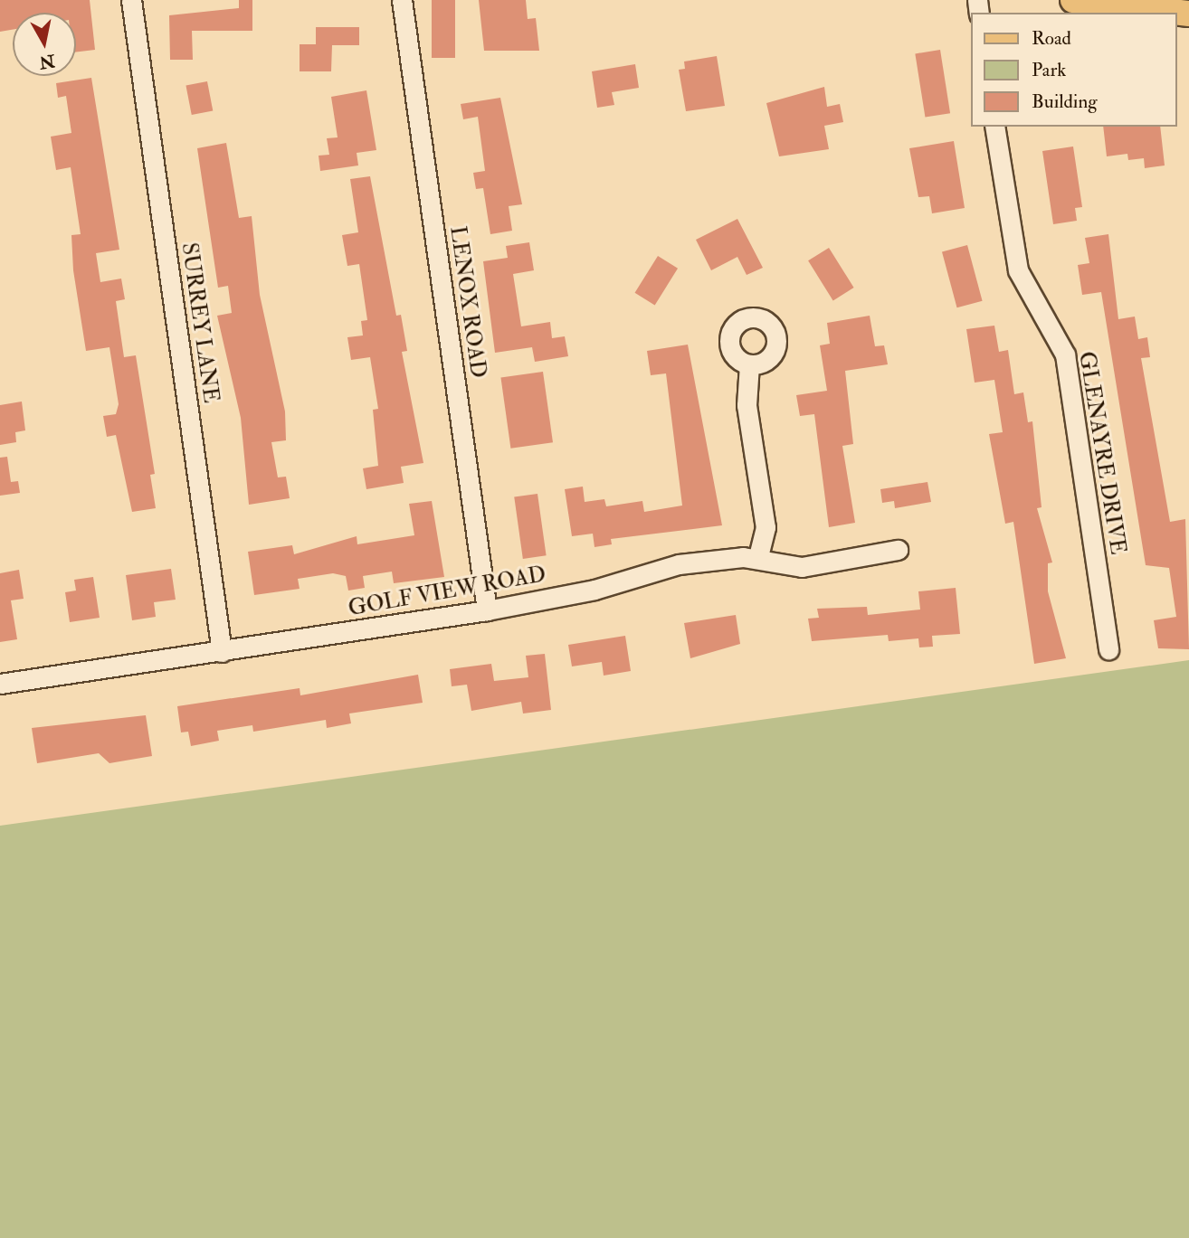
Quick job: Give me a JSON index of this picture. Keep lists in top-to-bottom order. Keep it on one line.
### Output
{"streets":{"street":["LENOX ROAD","SURREY LANE","GLENAYRE DRIVE","GOLF VIEW ROAD"]},"crossings":[["LENOX ROAD","GOLF VIEW ROAD"],["SURREY LANE","GOLF VIEW ROAD"]],"legend":["Road","Park","Building"],"north":"bottom"}
